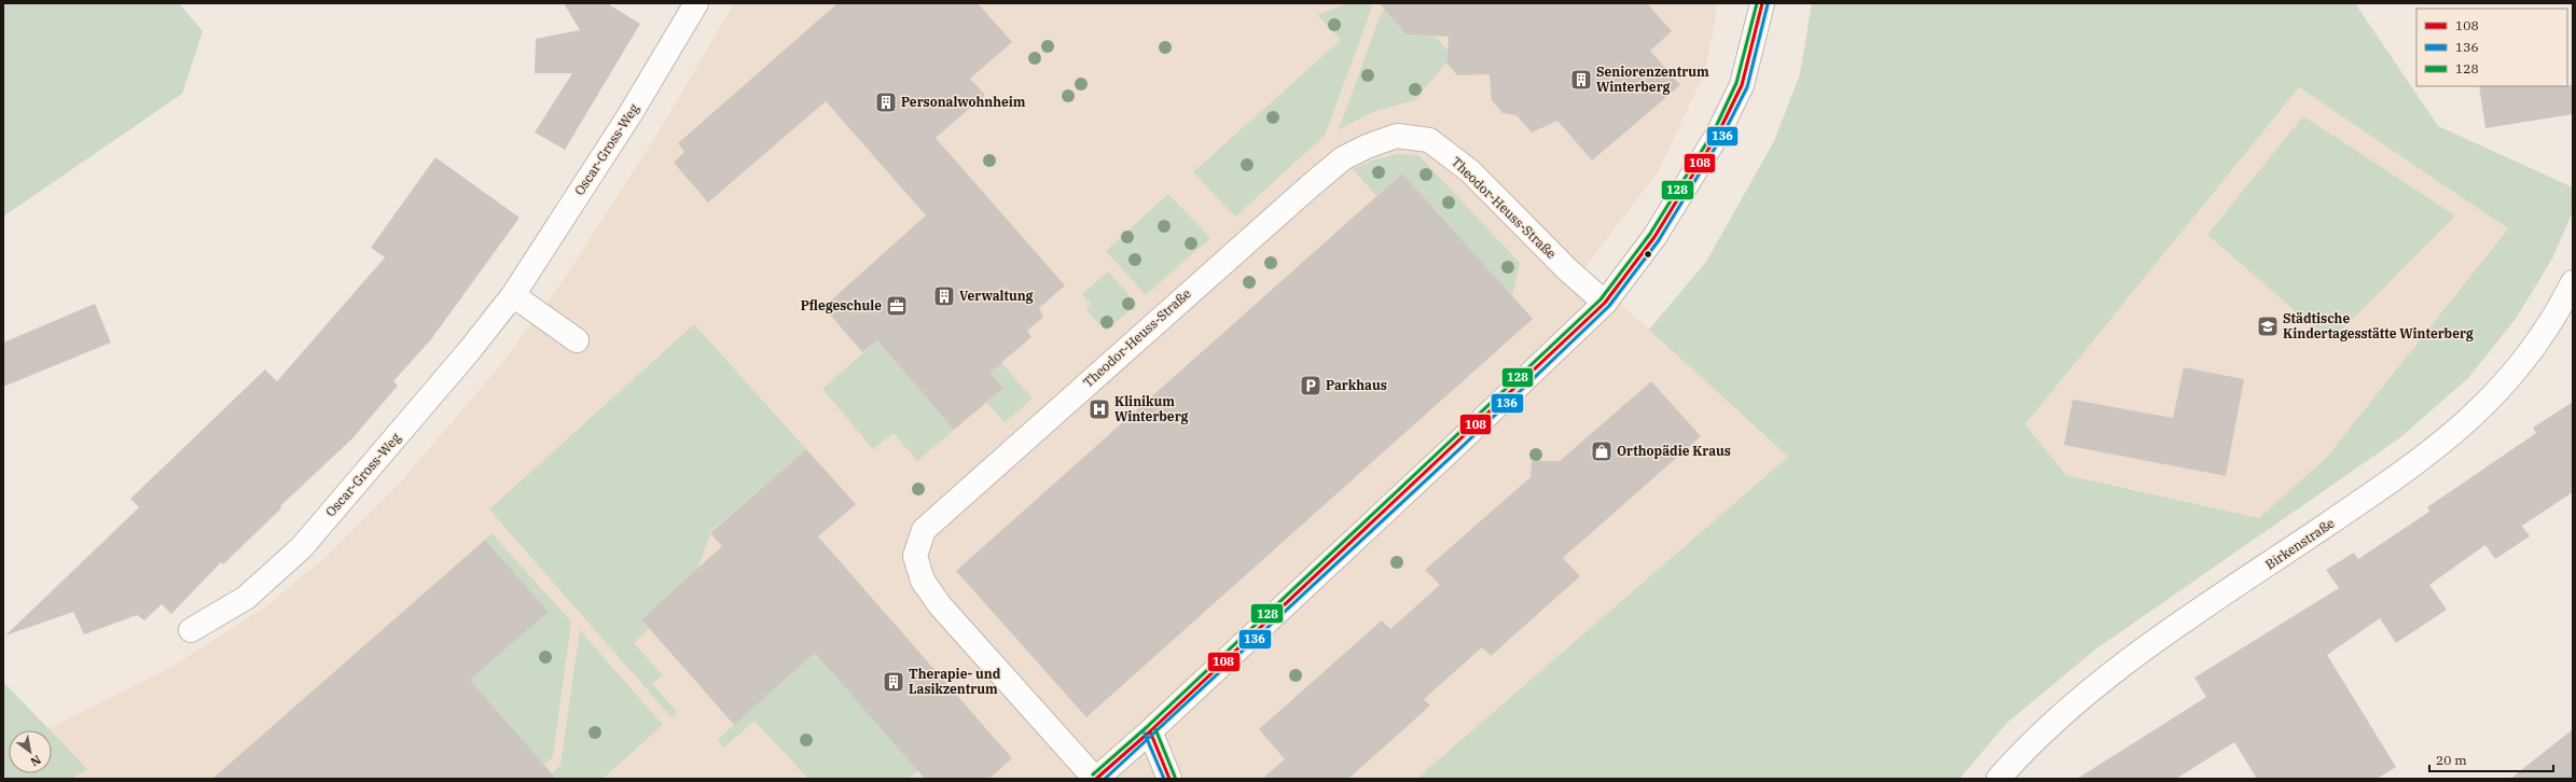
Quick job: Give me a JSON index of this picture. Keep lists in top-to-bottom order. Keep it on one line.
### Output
{"streets":{"street":["Oscar-Gross-Weg","Theodor-Heuss-Straße","Birkenstraße"]},"places":{"building":["Seniorenzentrum Winterberg","Personalwohnheim","Verwaltung","Therapie- und Lasikzentrum"],"office":["Pflegeschule"],"school or university":["Städtische Kindertagesstätte Winterberg"],"parking":["Parkhaus"],"hospital":["Klinikum Winterberg"],"shop":["Orthopädie Kraus"]},"lines":["transit line 108","transit line 128","transit line 136"],"legend":["108","136","128"],"scale_bar":"20 m","north":"bottom right"}
